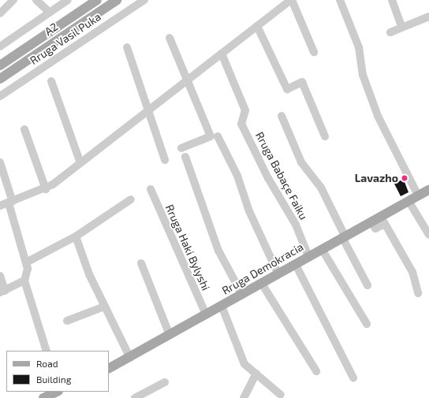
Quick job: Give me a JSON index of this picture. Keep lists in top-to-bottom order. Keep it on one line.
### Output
{"streets":{"main road":["A2","Rruga Demokracia"],"street":["Rruga Vasil Puka","Rruga Babaçe Faiku","Rruga Haki Bylyshi"]},"crossings":[["Rruga Babaçe Faiku","Rruga Demokracia"],["Rruga Haki Bylyshi","Rruga Demokracia"]],"places":["Lavazho"],"legend":["Road","Building"]}
